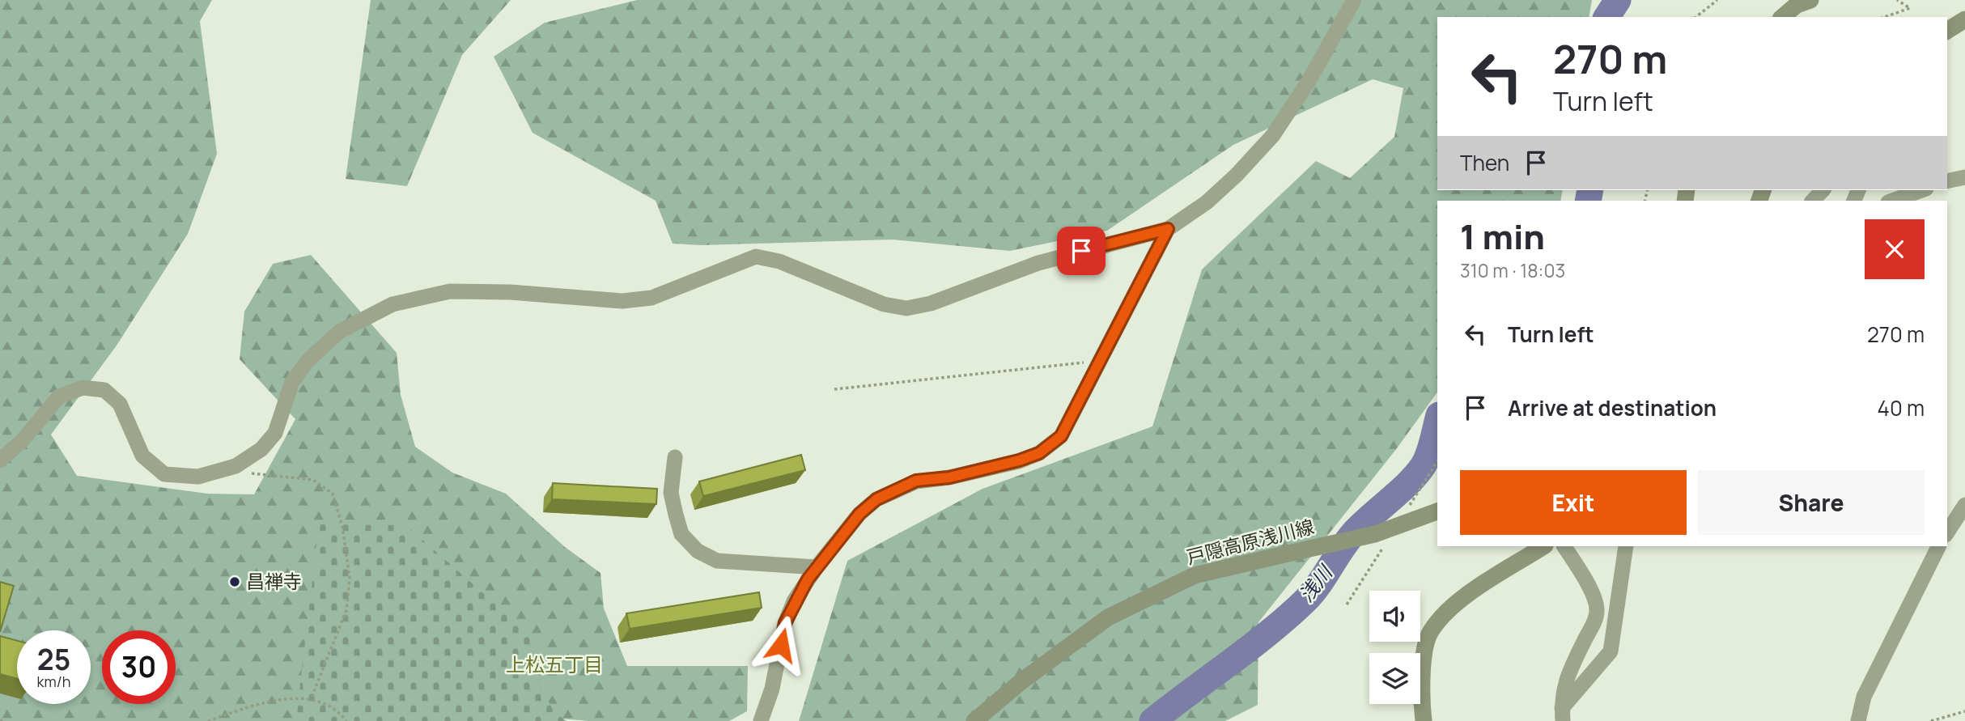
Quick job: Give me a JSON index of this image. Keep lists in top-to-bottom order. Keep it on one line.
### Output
{"streets":{"main road":["戸隠高原浅川線"]},"districts":["上松五丁目"],"water":["浅川"],"places":["昌禅寺"],"page":{"turn":["270 m","Turn left"],"then":"Then","heading":["1 min","310 m · 18:03"],"list":[{"name":"Turn left","value":"270 m"},{"name":"Arrive at destination","value":"40 m"}],"buttons":["Exit","Share"],"speed":"25 km/h","limit":"30"}}
